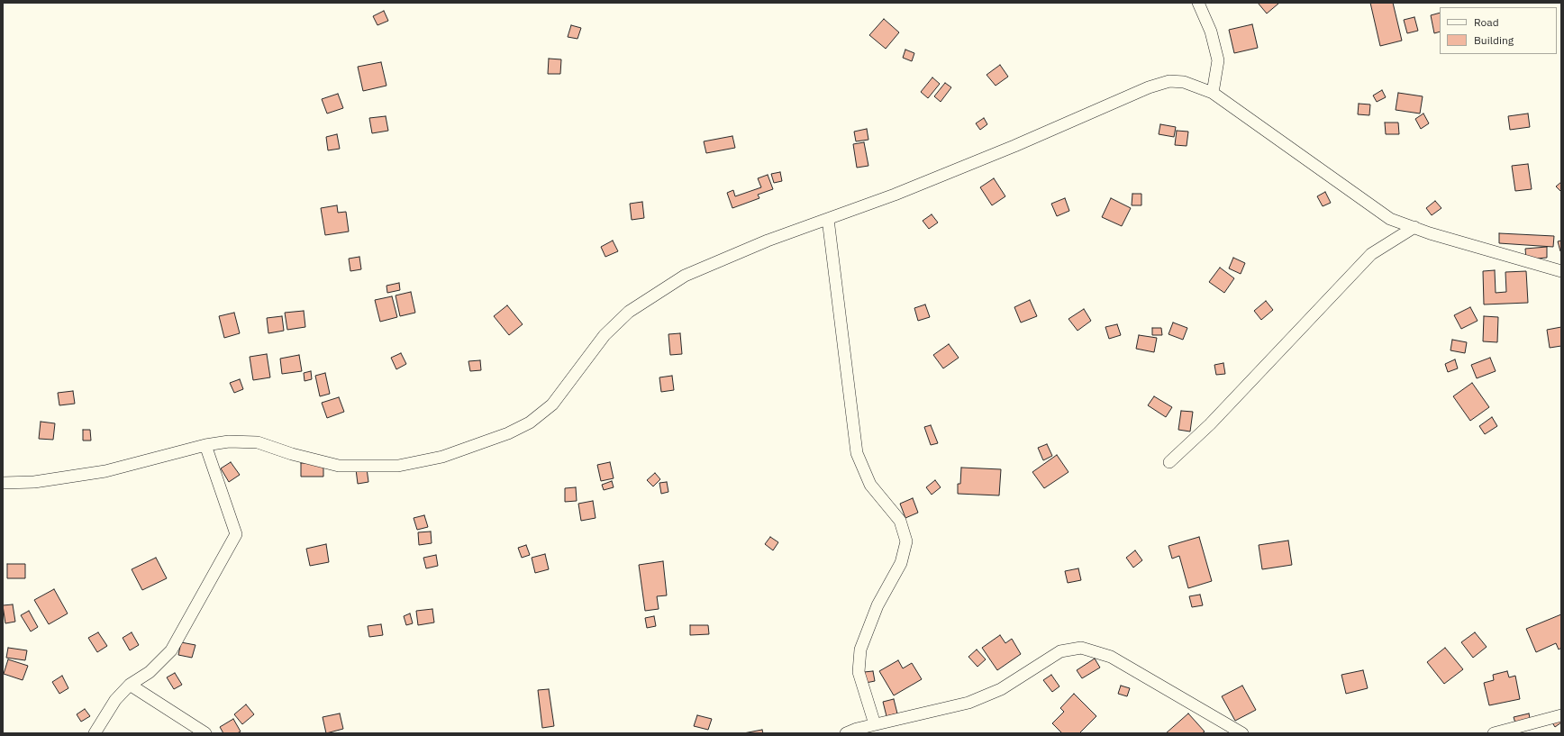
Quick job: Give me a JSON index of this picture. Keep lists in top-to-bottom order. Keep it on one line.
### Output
{"legend":["Road","Building"]}
